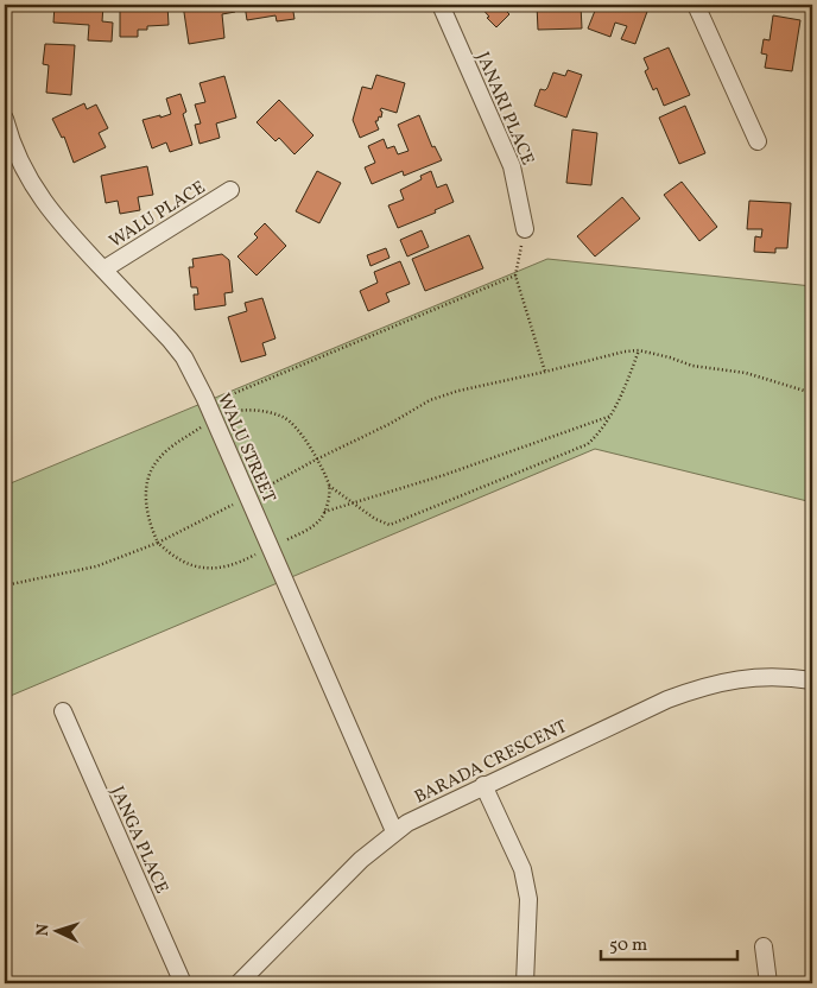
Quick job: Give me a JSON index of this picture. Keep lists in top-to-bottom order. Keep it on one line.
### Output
{"streets":{"street":["JANARI PLACE","WALU PLACE","WALU STREET","BARADA CRESCENT","JANGA PLACE"]},"crossings":[["WALU PLACE","WALU STREET"],["WALU STREET","BARADA CRESCENT"]],"scale_bar":"50 m","north":"left"}
